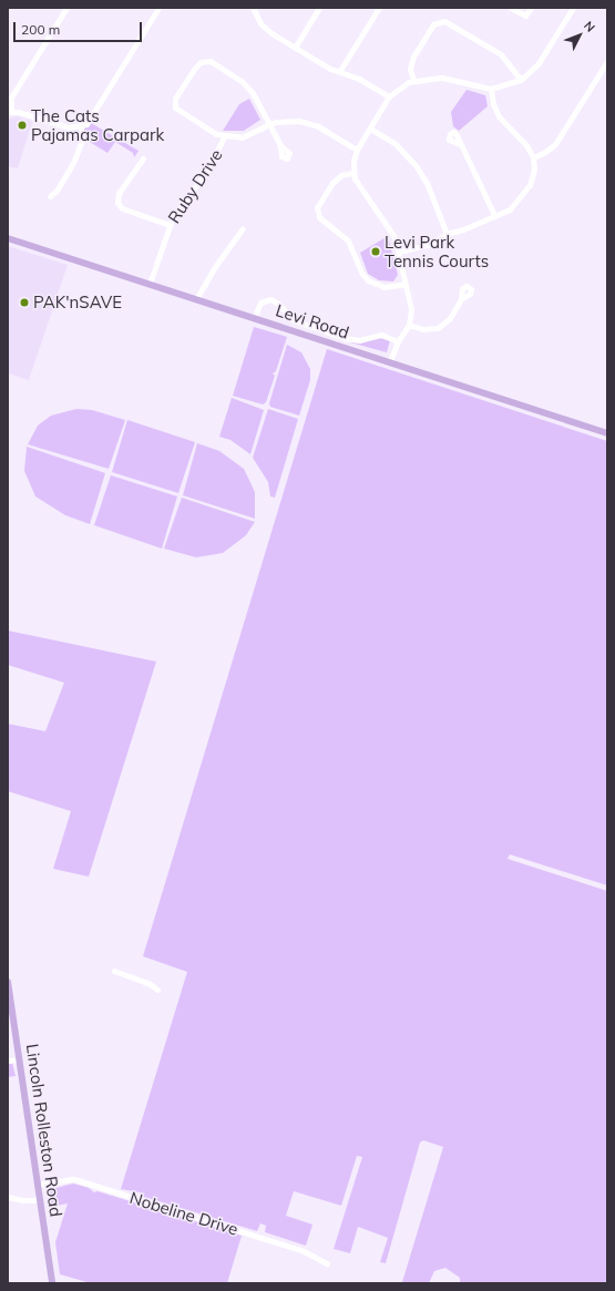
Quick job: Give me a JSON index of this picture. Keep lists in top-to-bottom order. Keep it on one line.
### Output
{"streets":{"main road":["Levi Road","Lincoln Rolleston Road"],"street":["Ruby Drive","Nobeline Drive"]},"crossings":[["Ruby Drive","Levi Road"],["Lincoln Rolleston Road","Nobeline Drive"]],"places":["The Cats Pajamas Carpark","Levi Park Tennis Courts","PAK'nSAVE"],"scale_bar":"200 m","north":"top right"}
